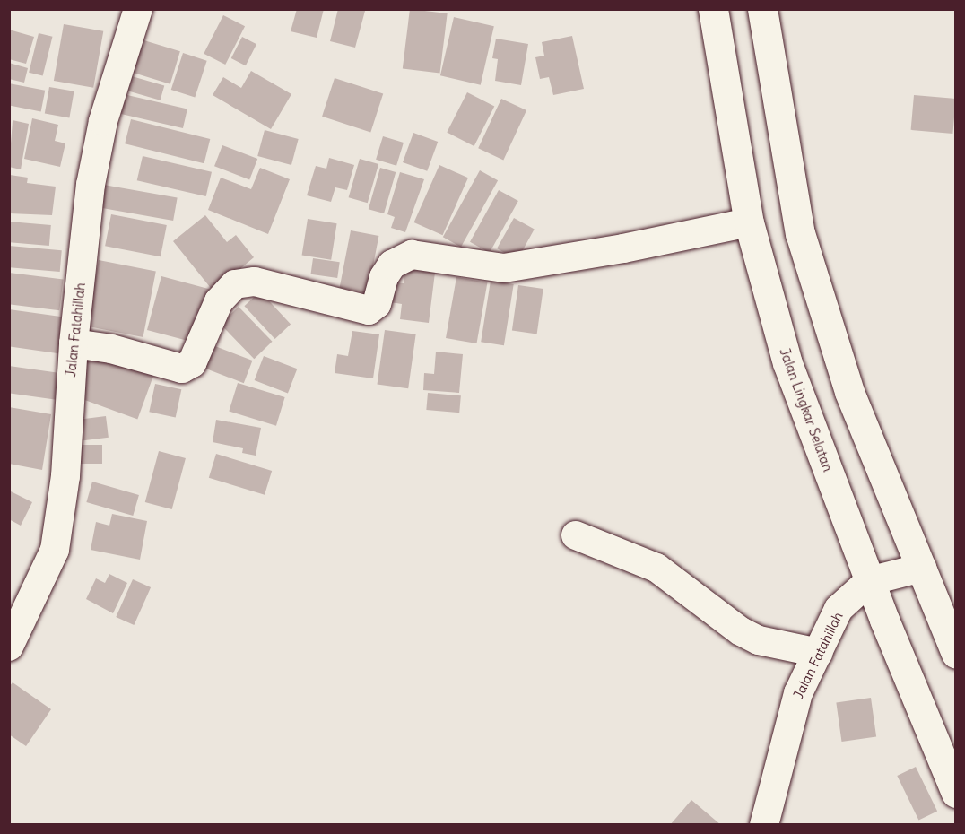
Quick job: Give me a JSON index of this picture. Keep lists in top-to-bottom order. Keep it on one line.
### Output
{"streets":{"highway":["Jalan Lingkar Selatan"],"street":["Jalan Fatahillah"]},"crossings":[["Jalan Fatahillah","Jalan Lingkar Selatan"]]}
